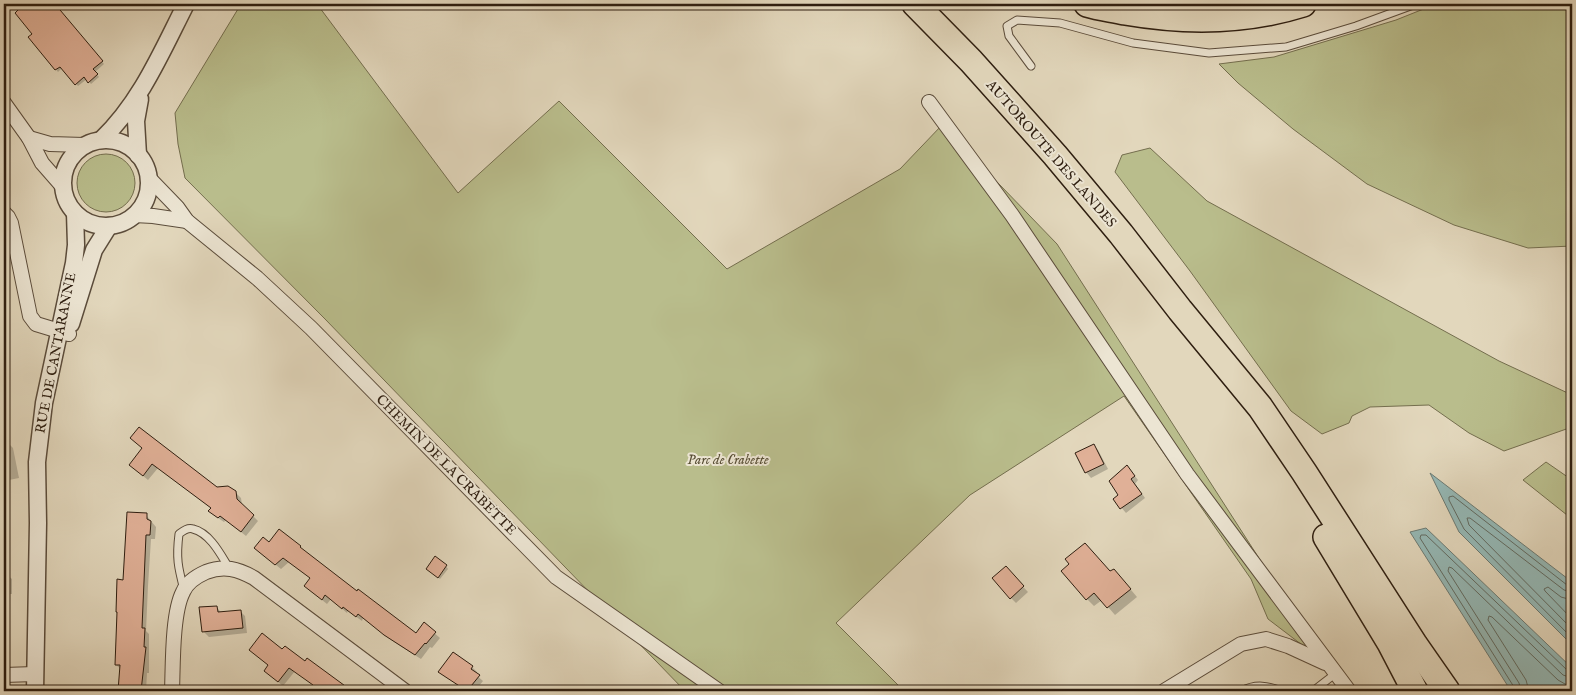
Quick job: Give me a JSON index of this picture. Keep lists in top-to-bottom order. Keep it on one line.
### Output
{"streets":{"highway":["AUTOROUTE DES LANDES"],"street":["RUE DE CANTARANNE","CHEMIN DE LA CRABETTE"]},"crossings":[["RUE DE CANTARANNE","CHEMIN DE LA CRABETTE"]],"parks":["Parc de Crabette"]}
